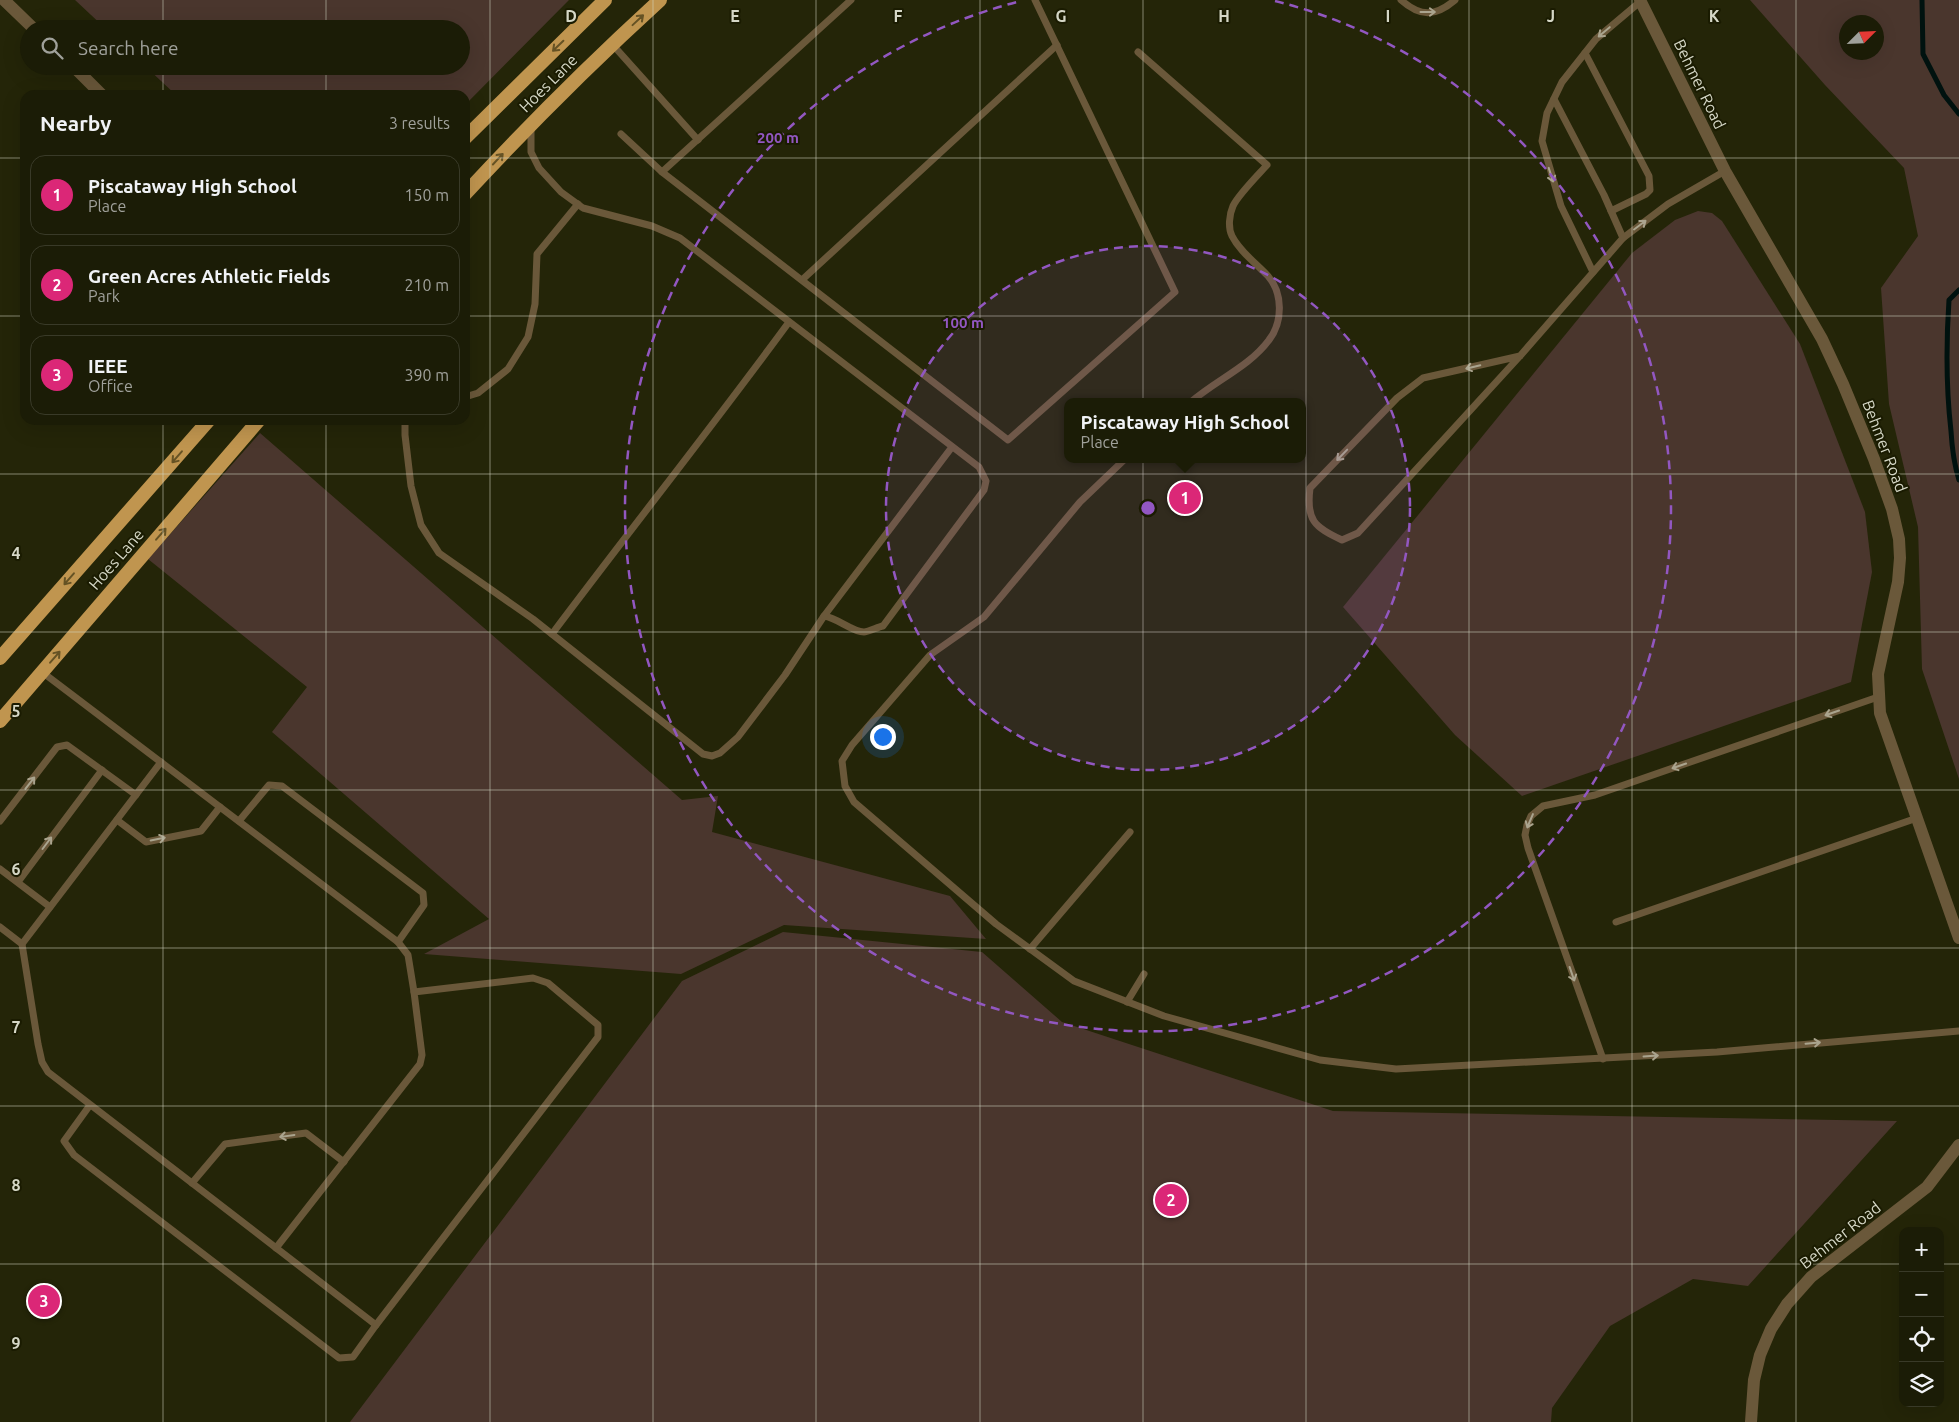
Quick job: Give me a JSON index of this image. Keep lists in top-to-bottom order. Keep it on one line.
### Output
{"streets":{"highway":["Hoes Lane"],"street":["Behmer Road"]},"north":"top right","page":{"search":"Search here","heading":["Nearby","3 results"],"list":[{"mark":"1","name":"Piscataway High School","note":"Place","value":"150 m"},{"mark":"2","name":"Green Acres Athletic Fields","note":"Park","value":"210 m"},{"mark":"3","name":"IEEE","note":"Office","value":"390 m"}],"popup":["Piscataway High School","Place"],"pins":["1","2","3"],"map_buttons":["+","−"]},"grid":{"columns":["D","E","F","G","H","I","J","K"],"rows":["4","5","6","7","8","9"]},"rings":["200 m","100 m"]}
